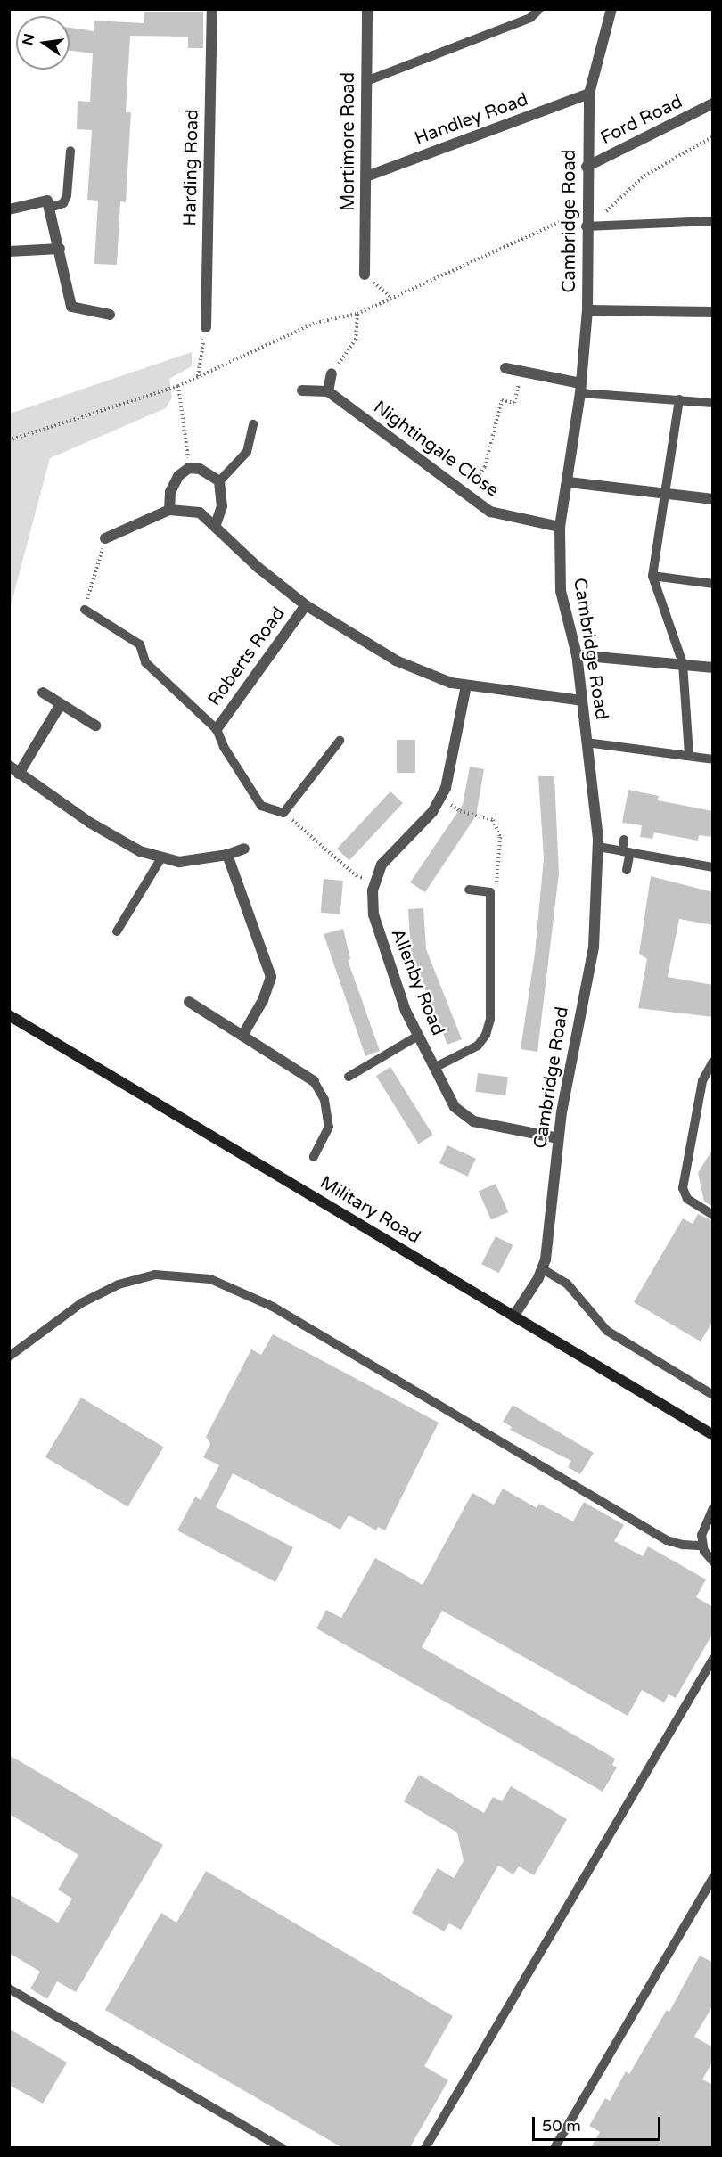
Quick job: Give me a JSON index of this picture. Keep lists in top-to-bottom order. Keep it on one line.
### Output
{"streets":{"street":["Handley Road","Ford Road","Mortimore Road","Harding Road","Cambridge Road","Nightingale Close","Roberts Road","Allenby Road","Military Road"]},"crossings":[["Handley Road","Mortimore Road"],["Handley Road","Cambridge Road"],["Ford Road","Cambridge Road"],["Cambridge Road","Nightingale Close"],["Cambridge Road","Allenby Road"],["Cambridge Road","Military Road"]],"scale_bar":"50 m","north":"left"}
